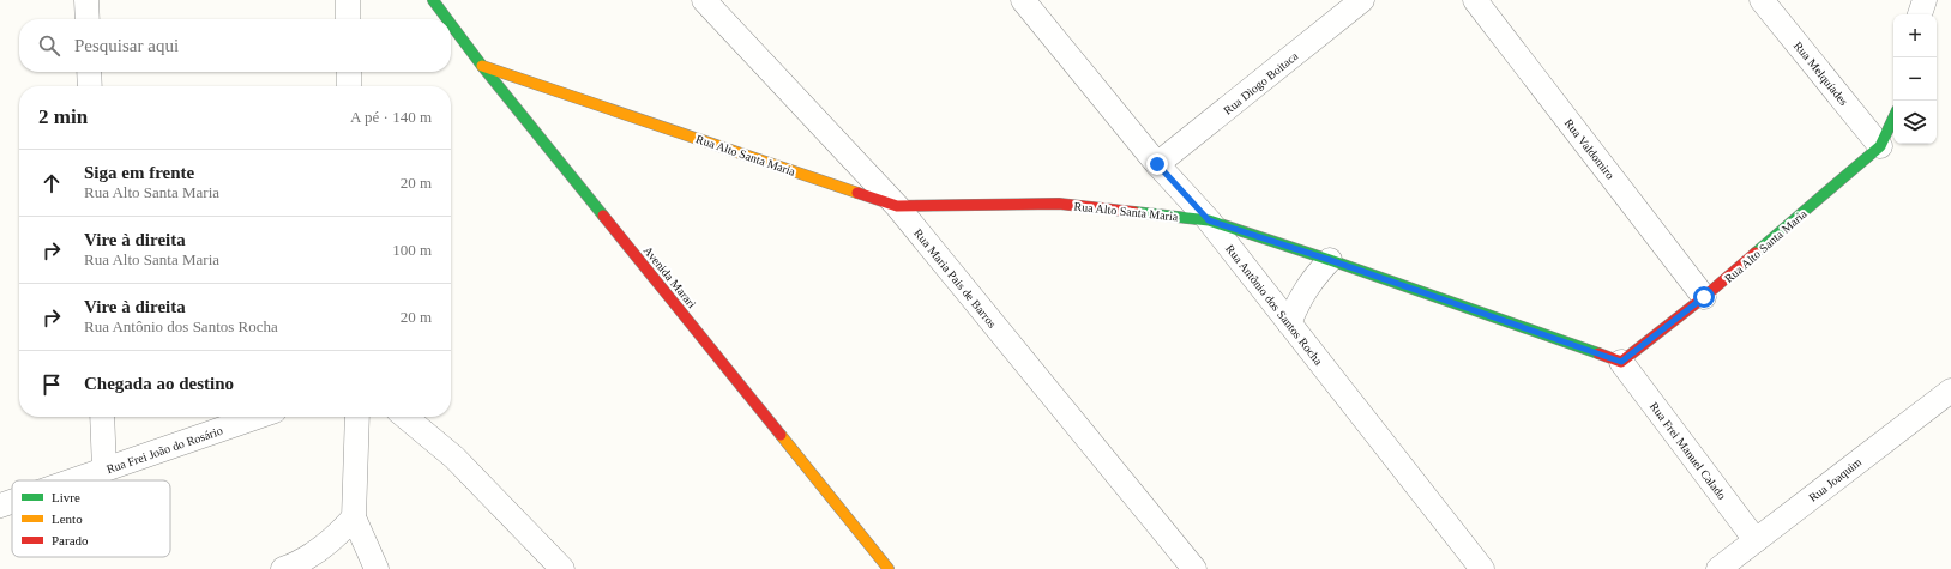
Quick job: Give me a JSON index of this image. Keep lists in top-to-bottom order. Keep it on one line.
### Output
{"streets":{"street":["Rua Melquíades","Rua Diogo Boitaca","Rua Valdomiro","Rua Alto Santa Maria","Avenida Marari","Rua Maria Pais de Barros","Rua Antônio dos Santos Rocha","Rua Frei João do Rosário","Rua Frei Manuel Calado","Rua Joaquim"]},"crossings":[["Rua Melquíades","Rua Alto Santa Maria"],["Rua Diogo Boitaca","Rua Antônio dos Santos Rocha"],["Rua Valdomiro","Rua Alto Santa Maria"],["Rua Alto Santa Maria","Avenida Marari"],["Rua Alto Santa Maria","Rua Maria Pais de Barros"],["Rua Alto Santa Maria","Rua Antônio dos Santos Rocha"],["Rua Alto Santa Maria","Rua Frei Manuel Calado"],["Rua Frei Manuel Calado","Rua Joaquim"]],"legend":["Livre","Lento","Parado"],"page":{"map_buttons":["+","−"],"search":"Pesquisar aqui","heading":["2 min","A pé · 140 m"],"list":[["Siga em frente","Rua Alto Santa Maria","20 m"],["Vire à direita","Rua Alto Santa Maria","100 m"],["Vire à direita","Rua Antônio dos Santos Rocha","20 m"],"Chegada ao destino"]}}
